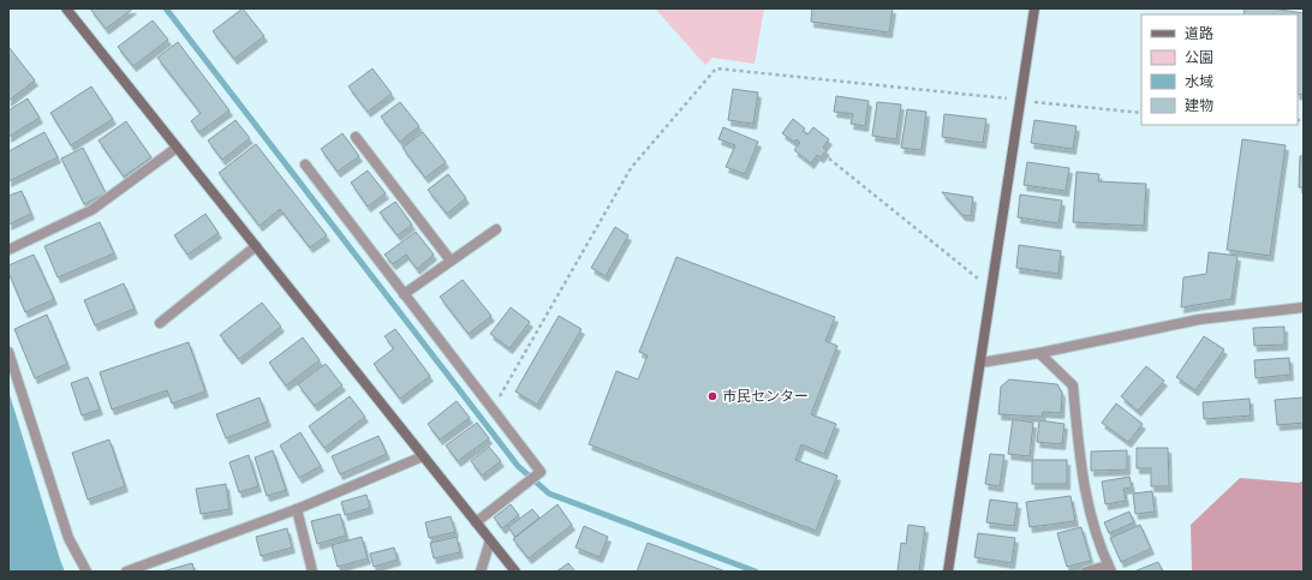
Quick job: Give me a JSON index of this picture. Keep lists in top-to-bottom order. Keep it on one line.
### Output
{"places":["市民センター"],"legend":["道路","公園","水域","建物"]}
